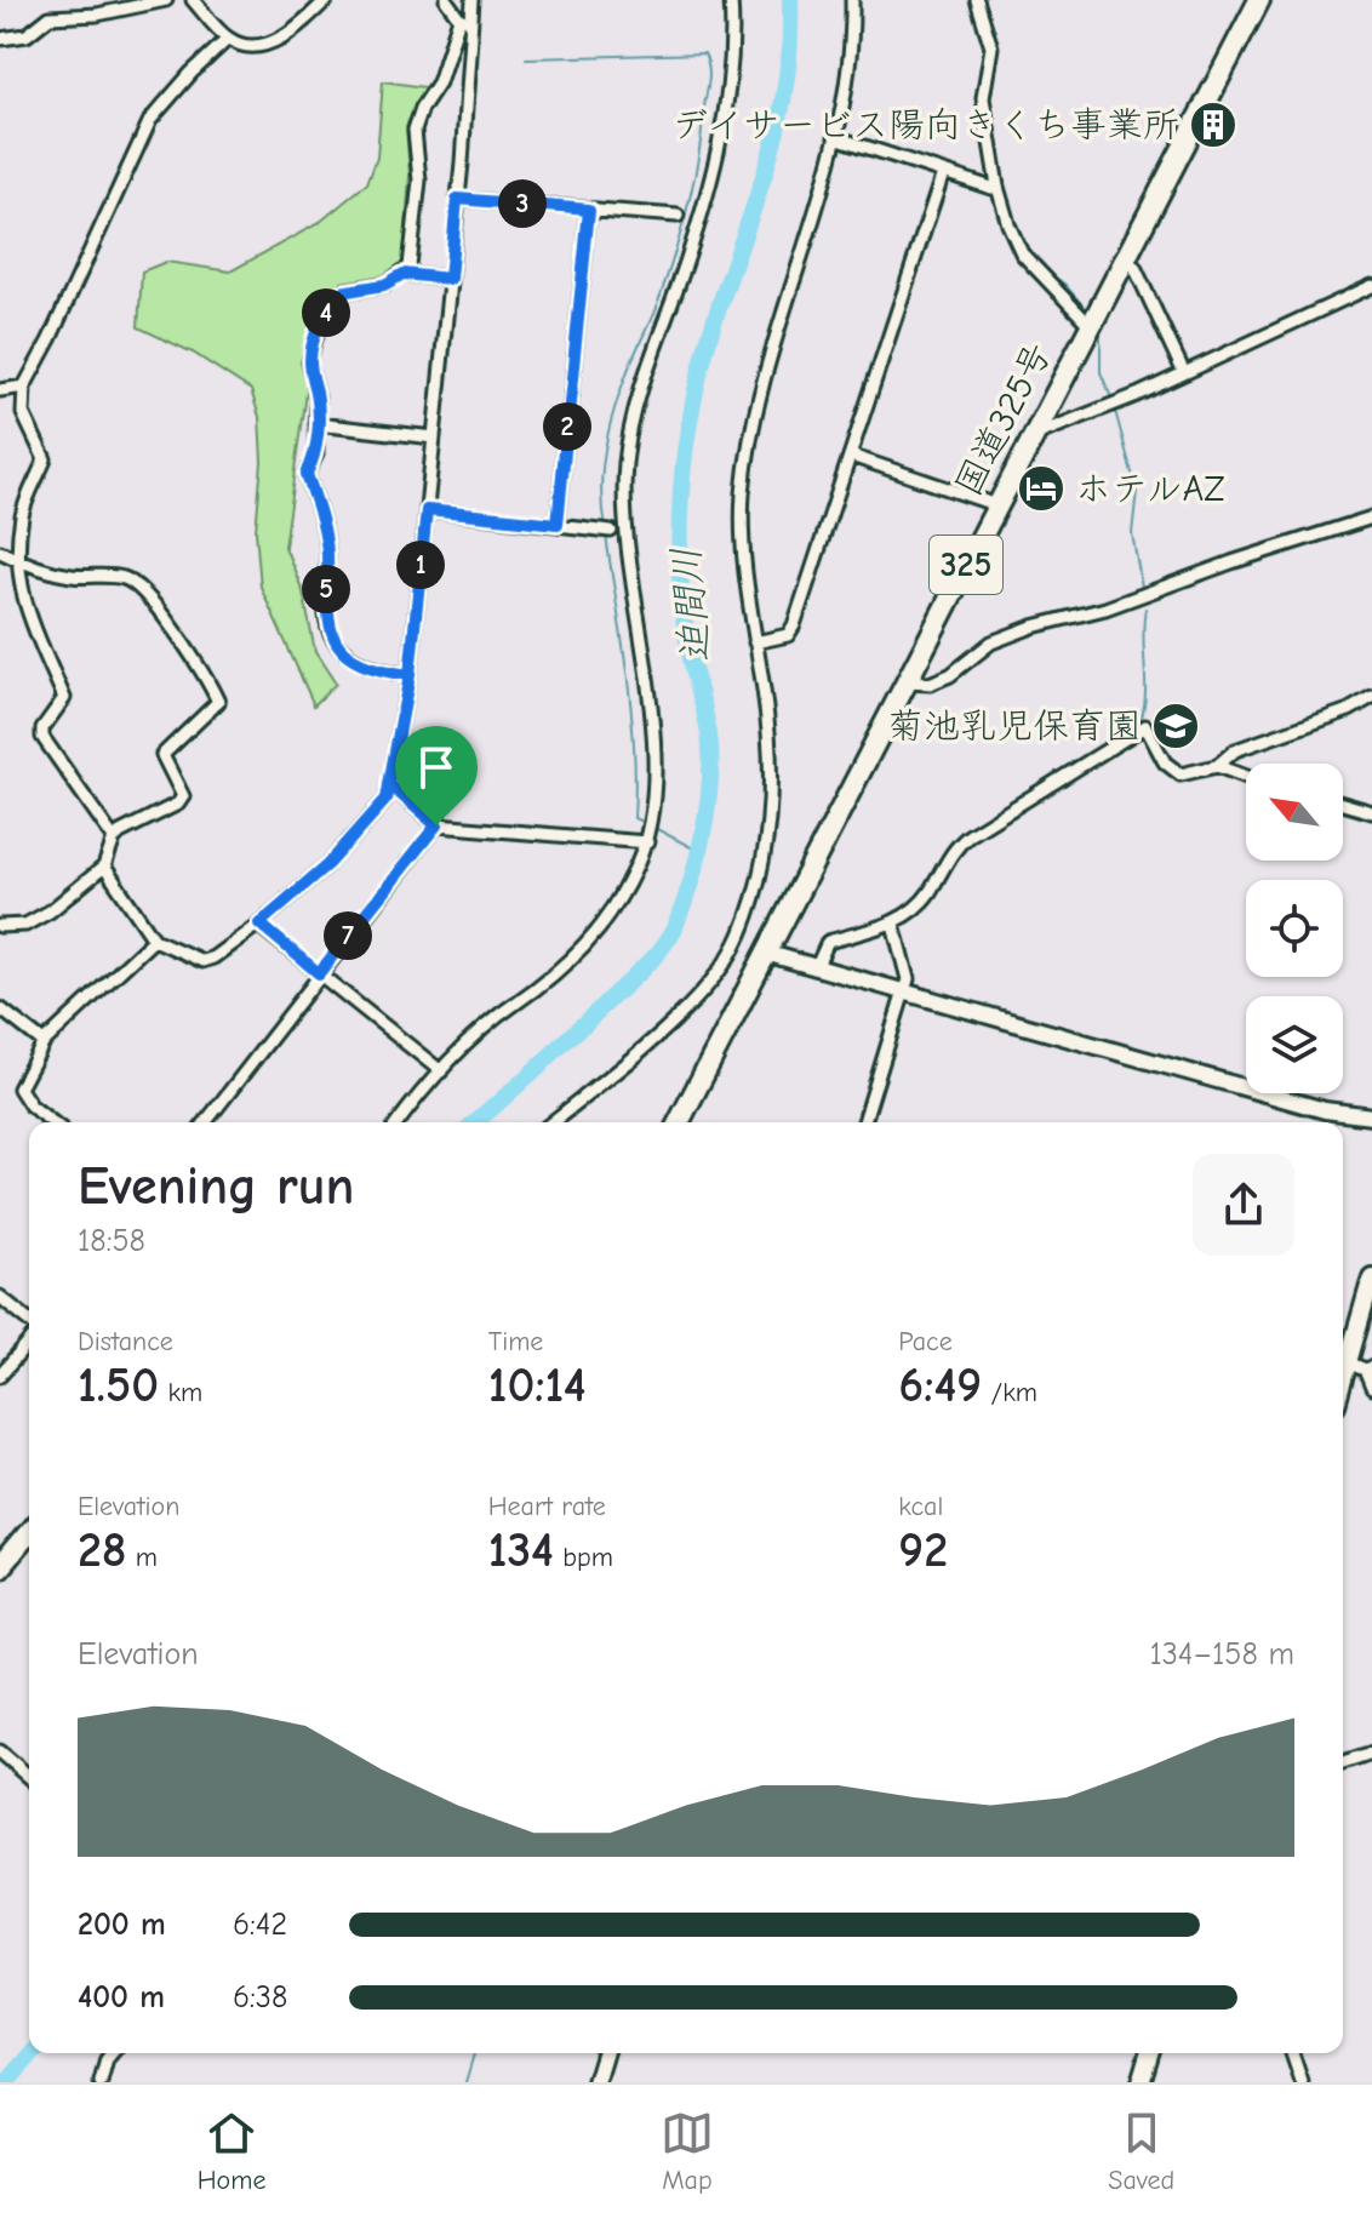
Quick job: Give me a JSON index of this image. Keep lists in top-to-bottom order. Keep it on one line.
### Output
{"streets":{"highway":["国道325号","325"]},"water":["迫間川"],"places":{"building":["デイサービス陽向きくち事業所"],"hotel":["ホテルAZ"],"school or university":["菊池乳児保育園"]},"north":"top left","page":{"pins":["3","4","2","1","5","7"],"heading":["Evening run","18:58"],"stats":[["Distance","1.50 km"],["Time","10:14"],["Pace","6:49 /km"],["Elevation","28 m"],["Heart rate","134 bpm"],["kcal","92"]],"chart":["Elevation","134–158 m"],"list":[{"name":"200 m","note":"6:42"},{"name":"400 m","note":"6:38"}],"tabs":["Home","Map","Saved"]}}
